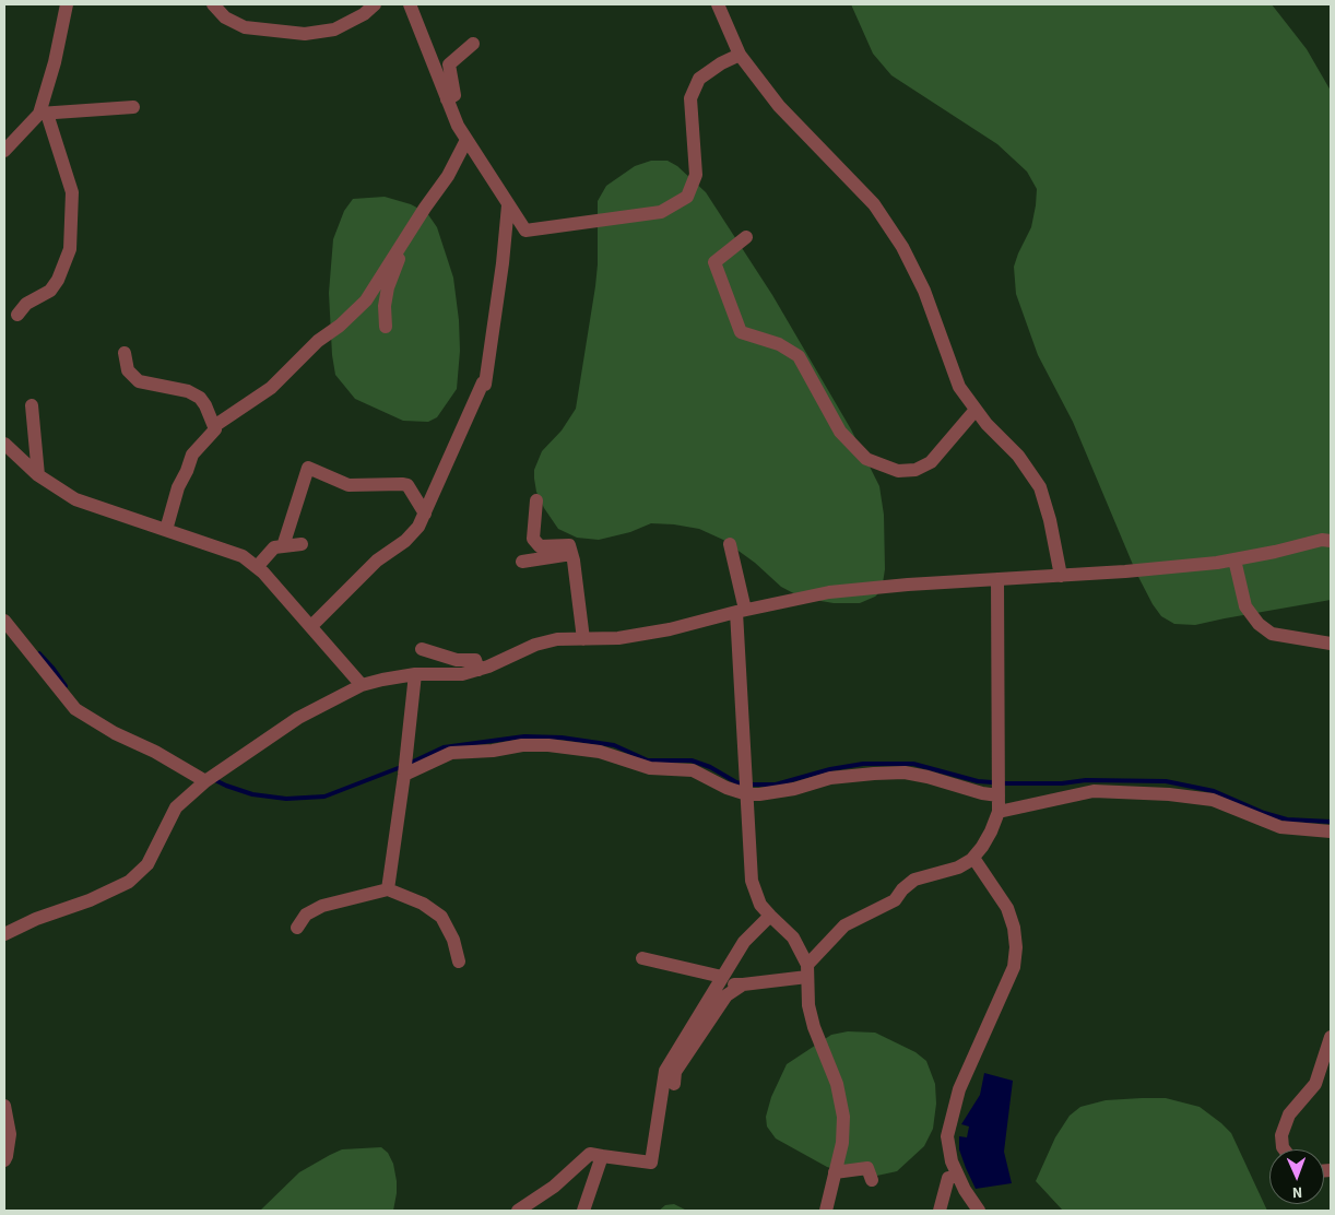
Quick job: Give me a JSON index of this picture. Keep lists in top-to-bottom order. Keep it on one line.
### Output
{"north":"bottom"}
